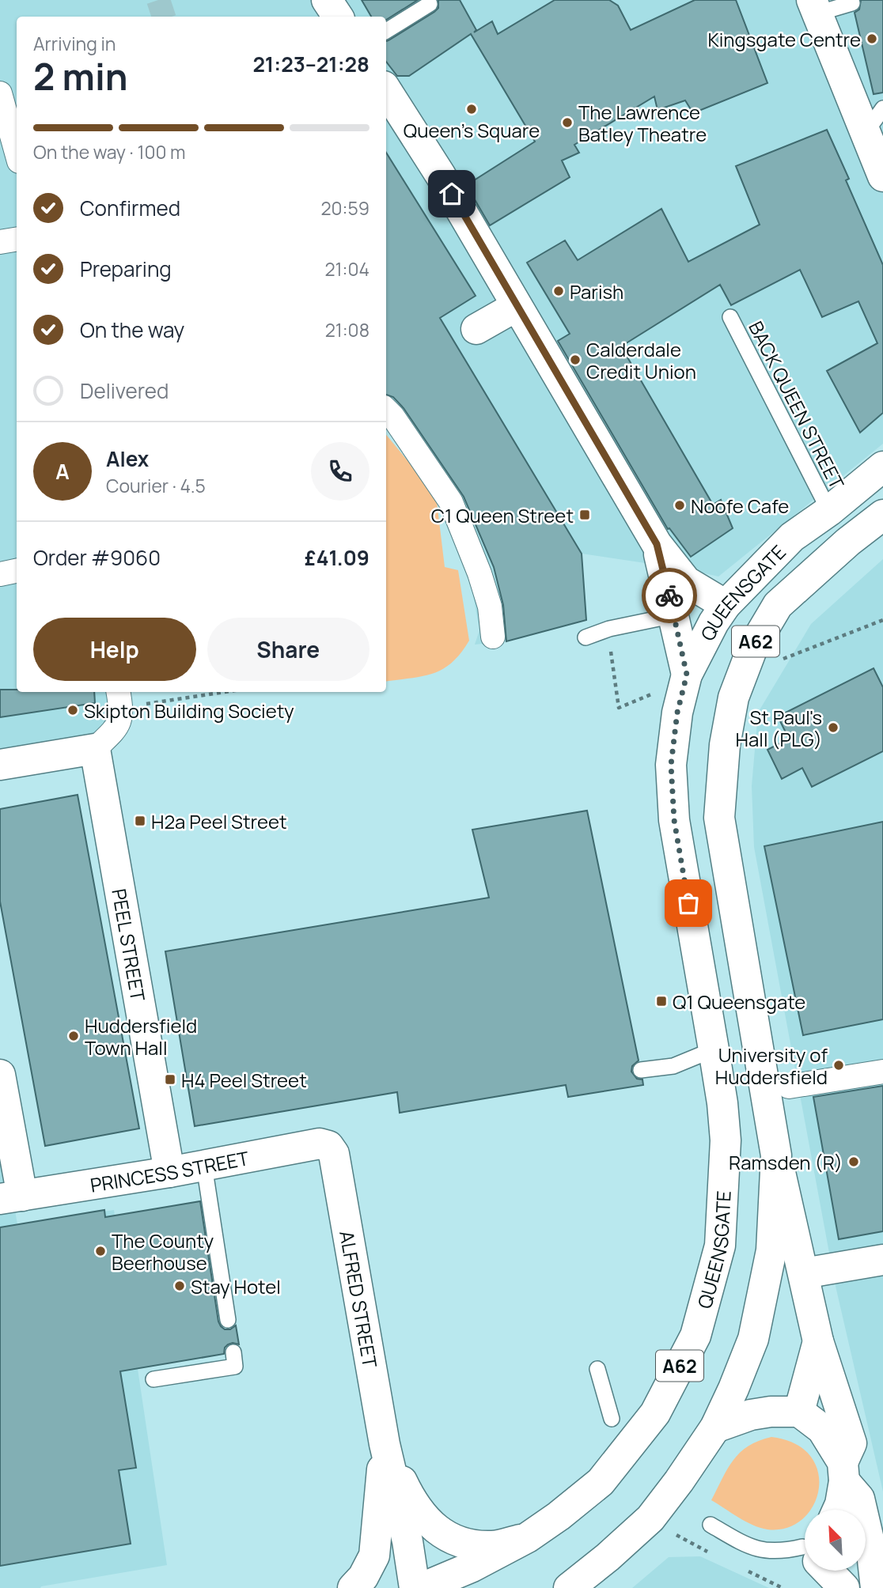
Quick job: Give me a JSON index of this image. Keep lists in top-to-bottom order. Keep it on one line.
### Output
{"streets":{"main road":["QUEENSGATE","A62","PEEL STREET","PRINCESS STREET","ALFRED STREET"],"lane":["BACK QUEEN STREET"]},"crossings":[["BACK QUEEN STREET","QUEENSGATE"],["QUEENSGATE","ALFRED STREET"],["PEEL STREET","PRINCESS STREET"],["PRINCESS STREET","ALFRED STREET"]],"places":{"other":["Kingsgate Centre","Queen's Square","The Lawrence Batley Theatre","Parish","Calderdale Credit Union","Noofe Cafe","Skipton Building Society","St Paul's Hall (PLG)","Huddersfield Town Hall","University of Huddersfield","Ramsden (R)","The County Beerhouse","Stay Hotel"],"transit":["C1 Queen Street","H2a Peel Street","Q1 Queensgate","H4 Peel Street"]},"north":"top left","page":{"heading":["2 min","Arriving in","21:23–21:28"],"panel":["Alex","Courier · 4.5","Order #9060","£41.09"],"bar":"On the way · 100 m","list":[["Confirmed","20:59"],["Preparing","21:04"],["On the way","21:08"],"Delivered"],"round":"A","buttons":["Help","Share"]}}
